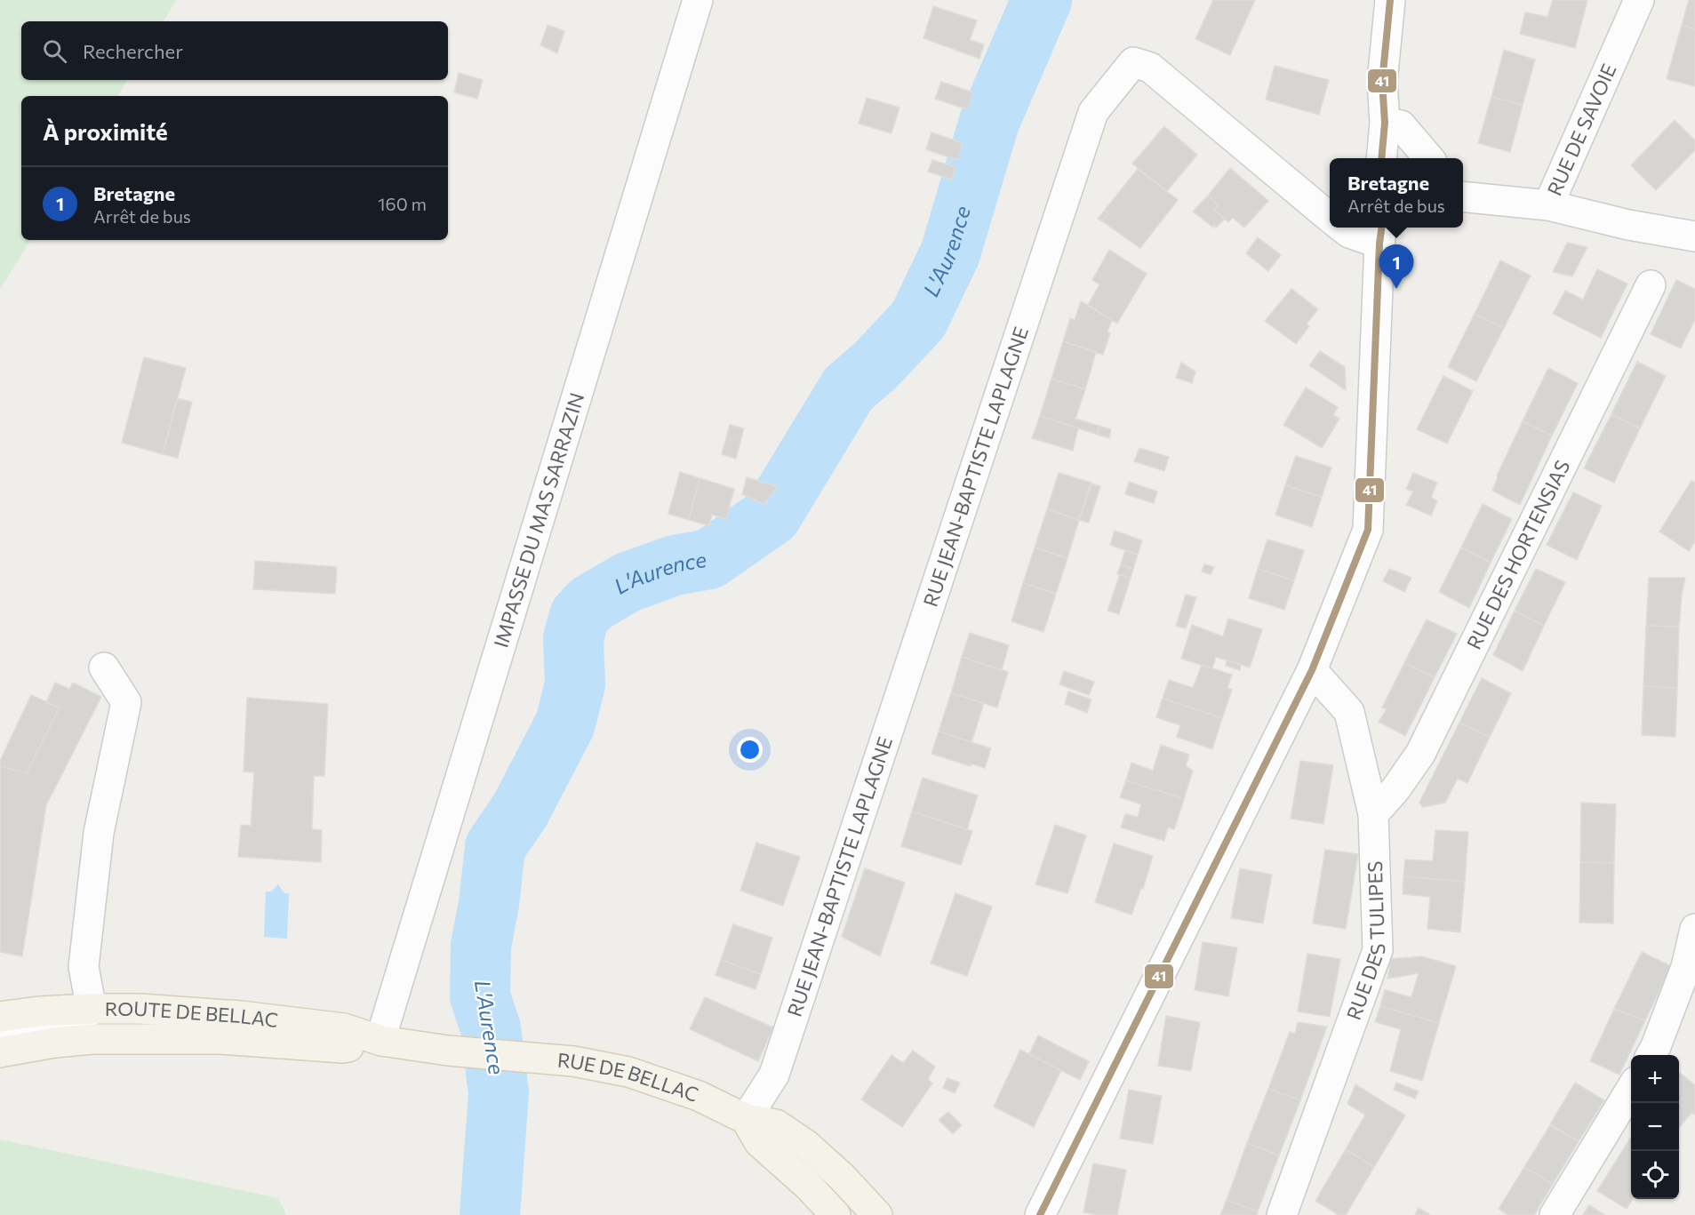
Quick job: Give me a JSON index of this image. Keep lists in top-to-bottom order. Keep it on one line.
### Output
{"streets":{"main road":["ROUTE DE BELLAC","RUE DE BELLAC"],"street":["RUE DE SAVOIE","RUE JEAN-BAPTISTE LAPLAGNE","IMPASSE DU MAS SARRAZIN","RUE DES HORTENSIAS","RUE DES TULIPES"]},"crossings":[["RUE JEAN-BAPTISTE LAPLAGNE","RUE DE BELLAC"],["IMPASSE DU MAS SARRAZIN","ROUTE DE BELLAC"],["RUE DES HORTENSIAS","RUE DES TULIPES"],["ROUTE DE BELLAC","RUE DE BELLAC"]],"water":["L'Aurence"],"lines":["transit line 41"],"page":{"search":"Rechercher","heading":"À proximité","popup":["Bretagne","Arrêt de bus"],"list":[{"mark":"1","name":"Bretagne","note":"Arrêt de bus","value":"160 m"}],"pins":"1","map_buttons":["+","−"]}}
